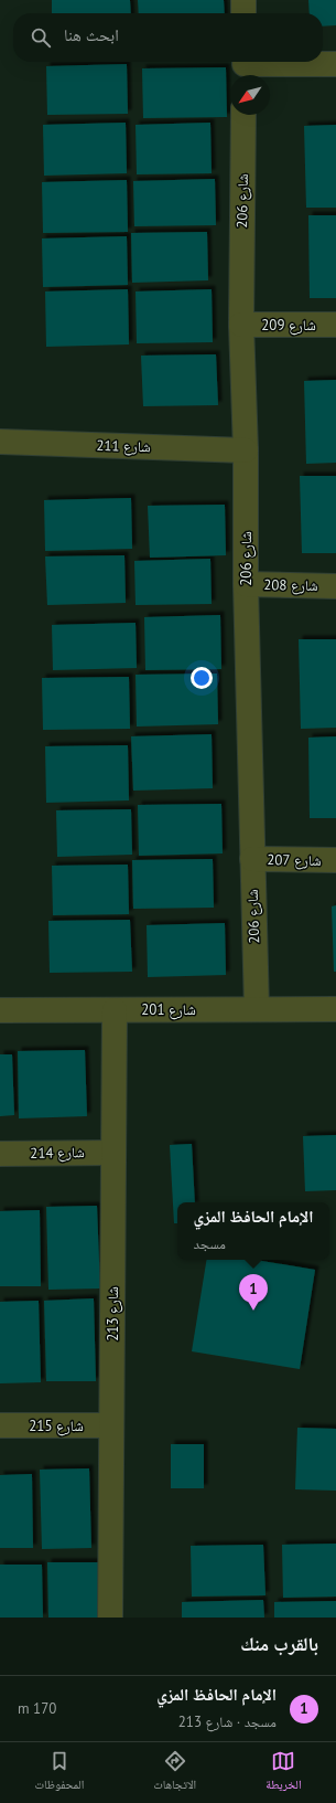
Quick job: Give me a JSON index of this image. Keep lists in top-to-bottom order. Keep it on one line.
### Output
{"streets":{"street":["شارع 206","شارع 209","شارع 211","شارع 208","شارع 207","شارع 201","شارع 214","شارع 213","شارع 215"]},"crossings":[["شارع 206","شارع 209"],["شارع 206","شارع 211"],["شارع 206","شارع 208"],["شارع 206","شارع 207"],["شارع 206","شارع 201"],["شارع 201","شارع 213"],["شارع 214","شارع 213"],["شارع 213","شارع 215"]],"north":"bottom left","page":{"search":"ابحث هنا","popup":["الإمام الحافظ المزي","مسجد"],"pins":"1","heading":"بالقرب منك","list":[{"mark":"1","name":"الإمام الحافظ المزي","note":"مسجد · شارع 213","value":"170 m"}],"nav":["الخريطة","الاتجاهات","المحفوظات"]}}
